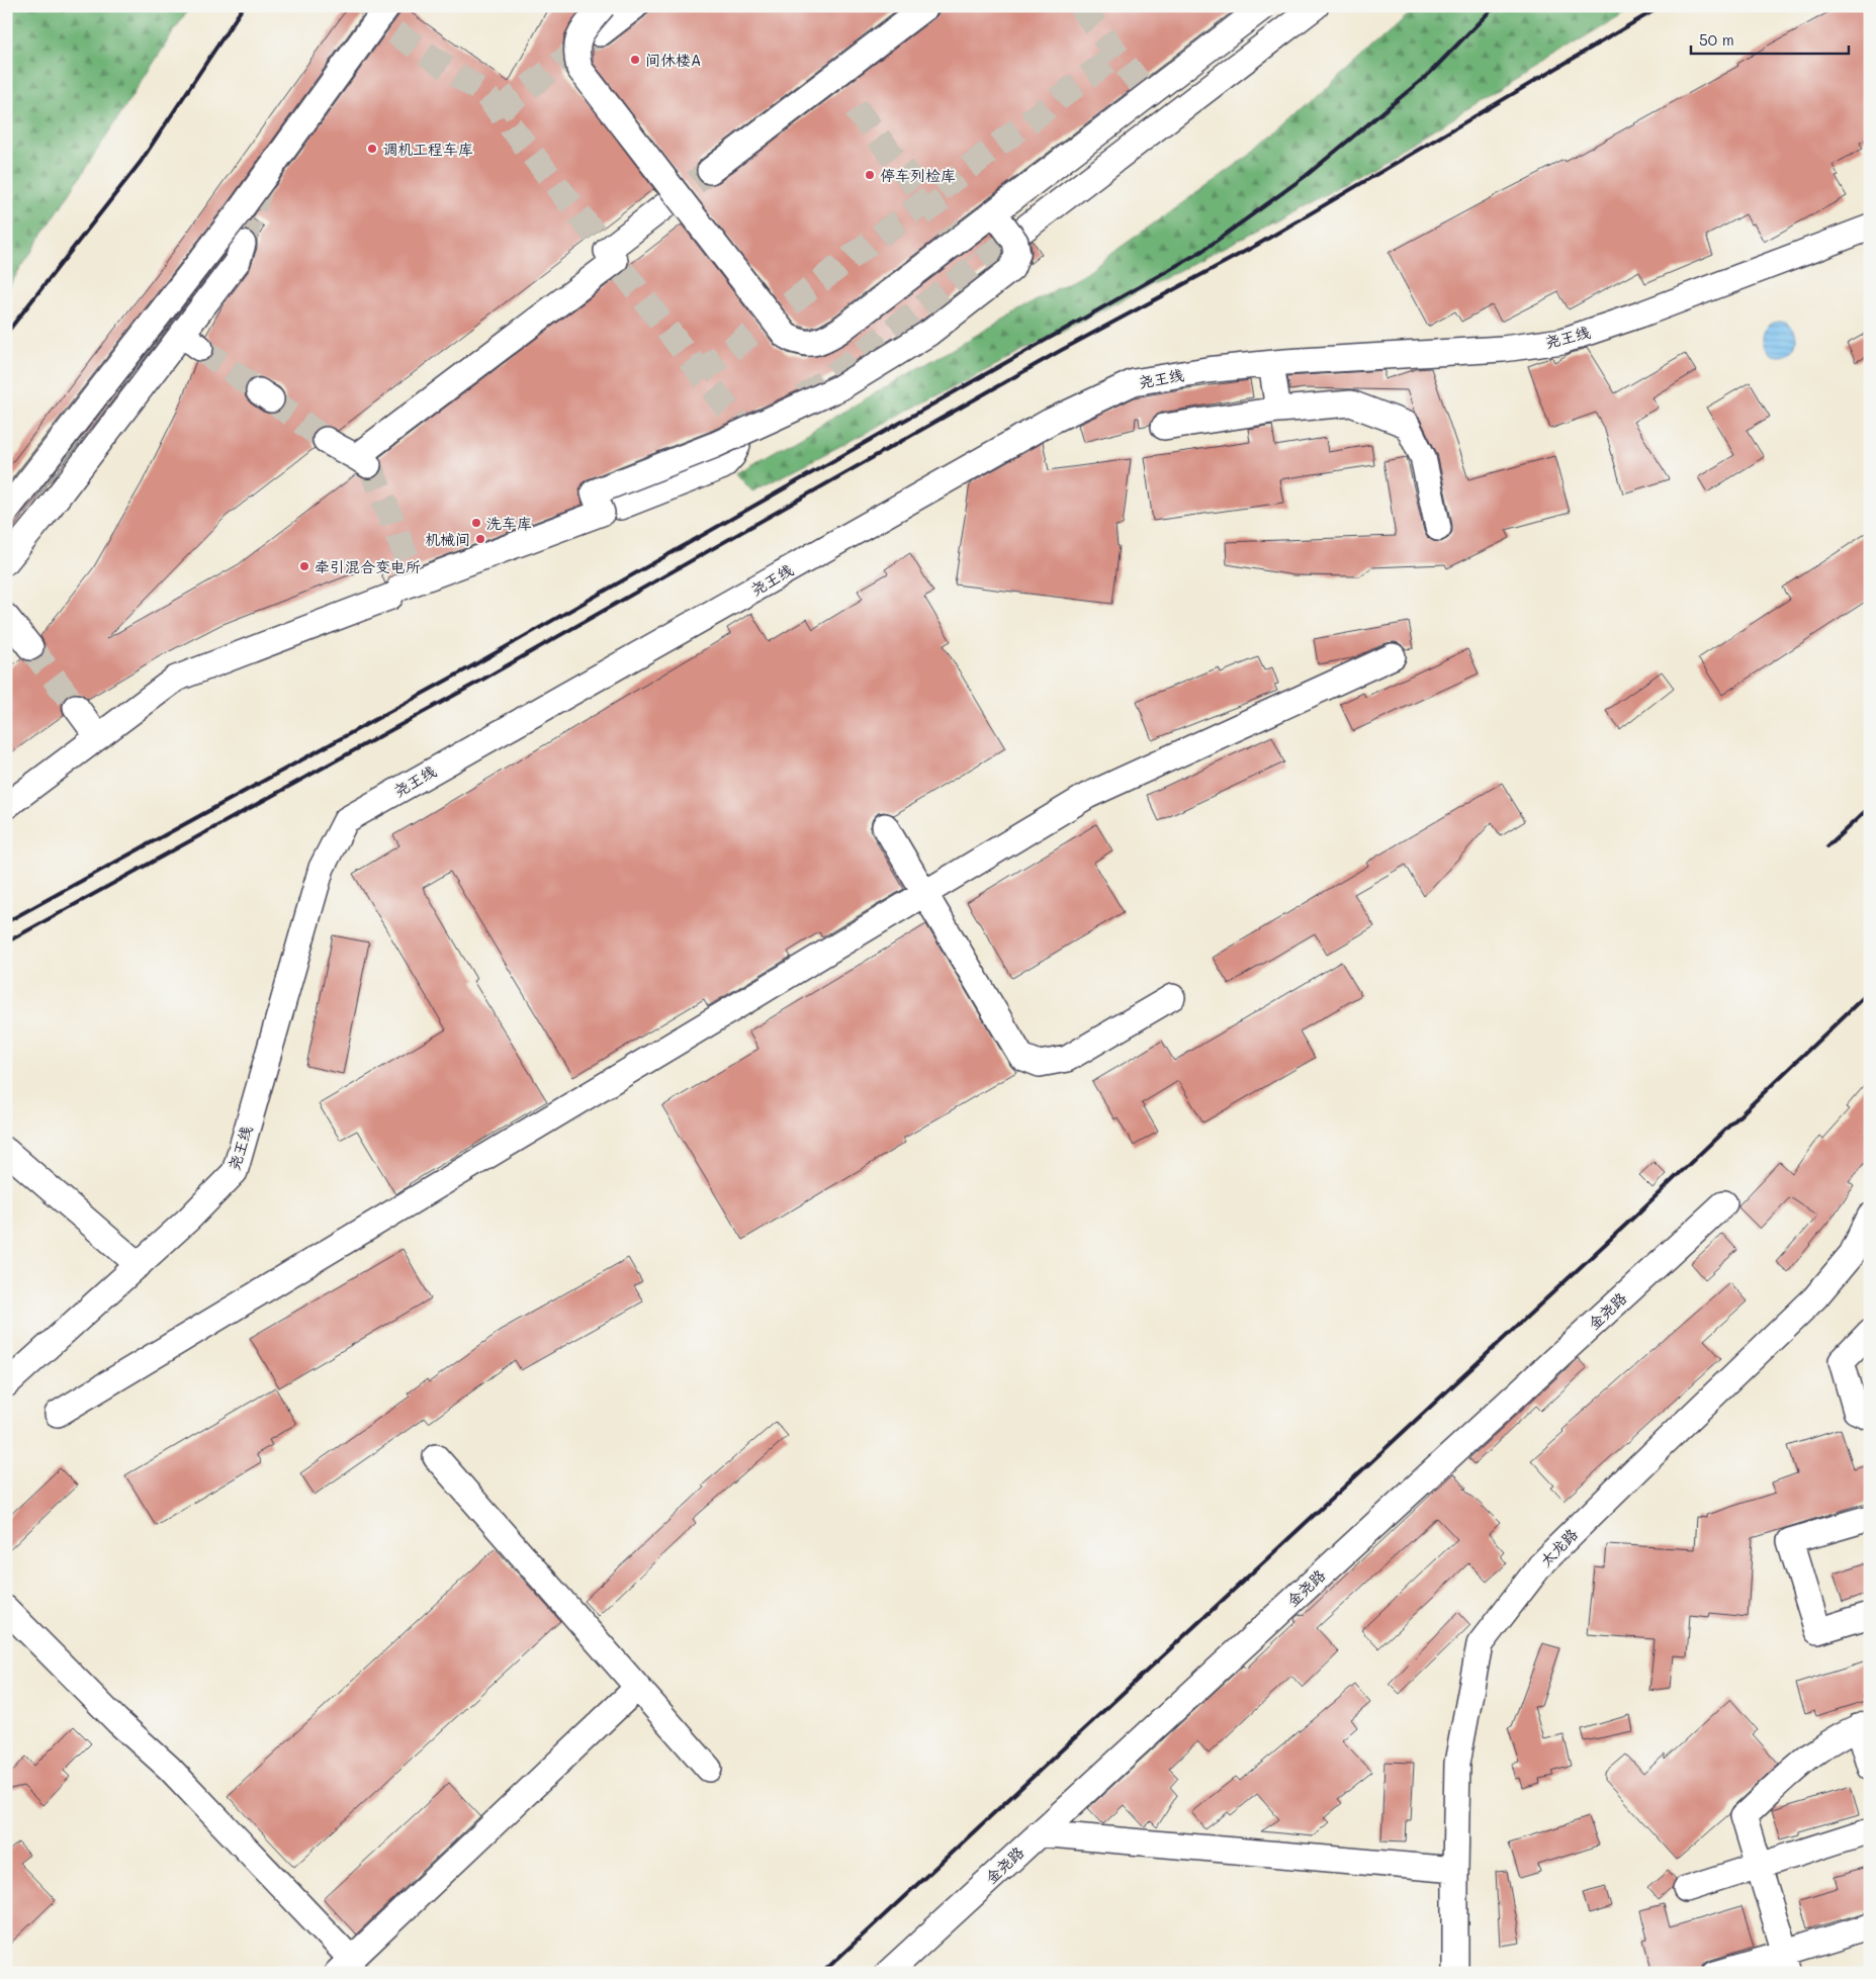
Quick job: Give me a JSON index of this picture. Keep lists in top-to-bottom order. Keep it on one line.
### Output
{"streets":{"street":["尧王线","金尧路","太龙路"]},"places":["间休楼A","调机工程车库","停车列检库","洗车库","机械间","牵引混合变电所"],"scale_bar":"50 m"}
